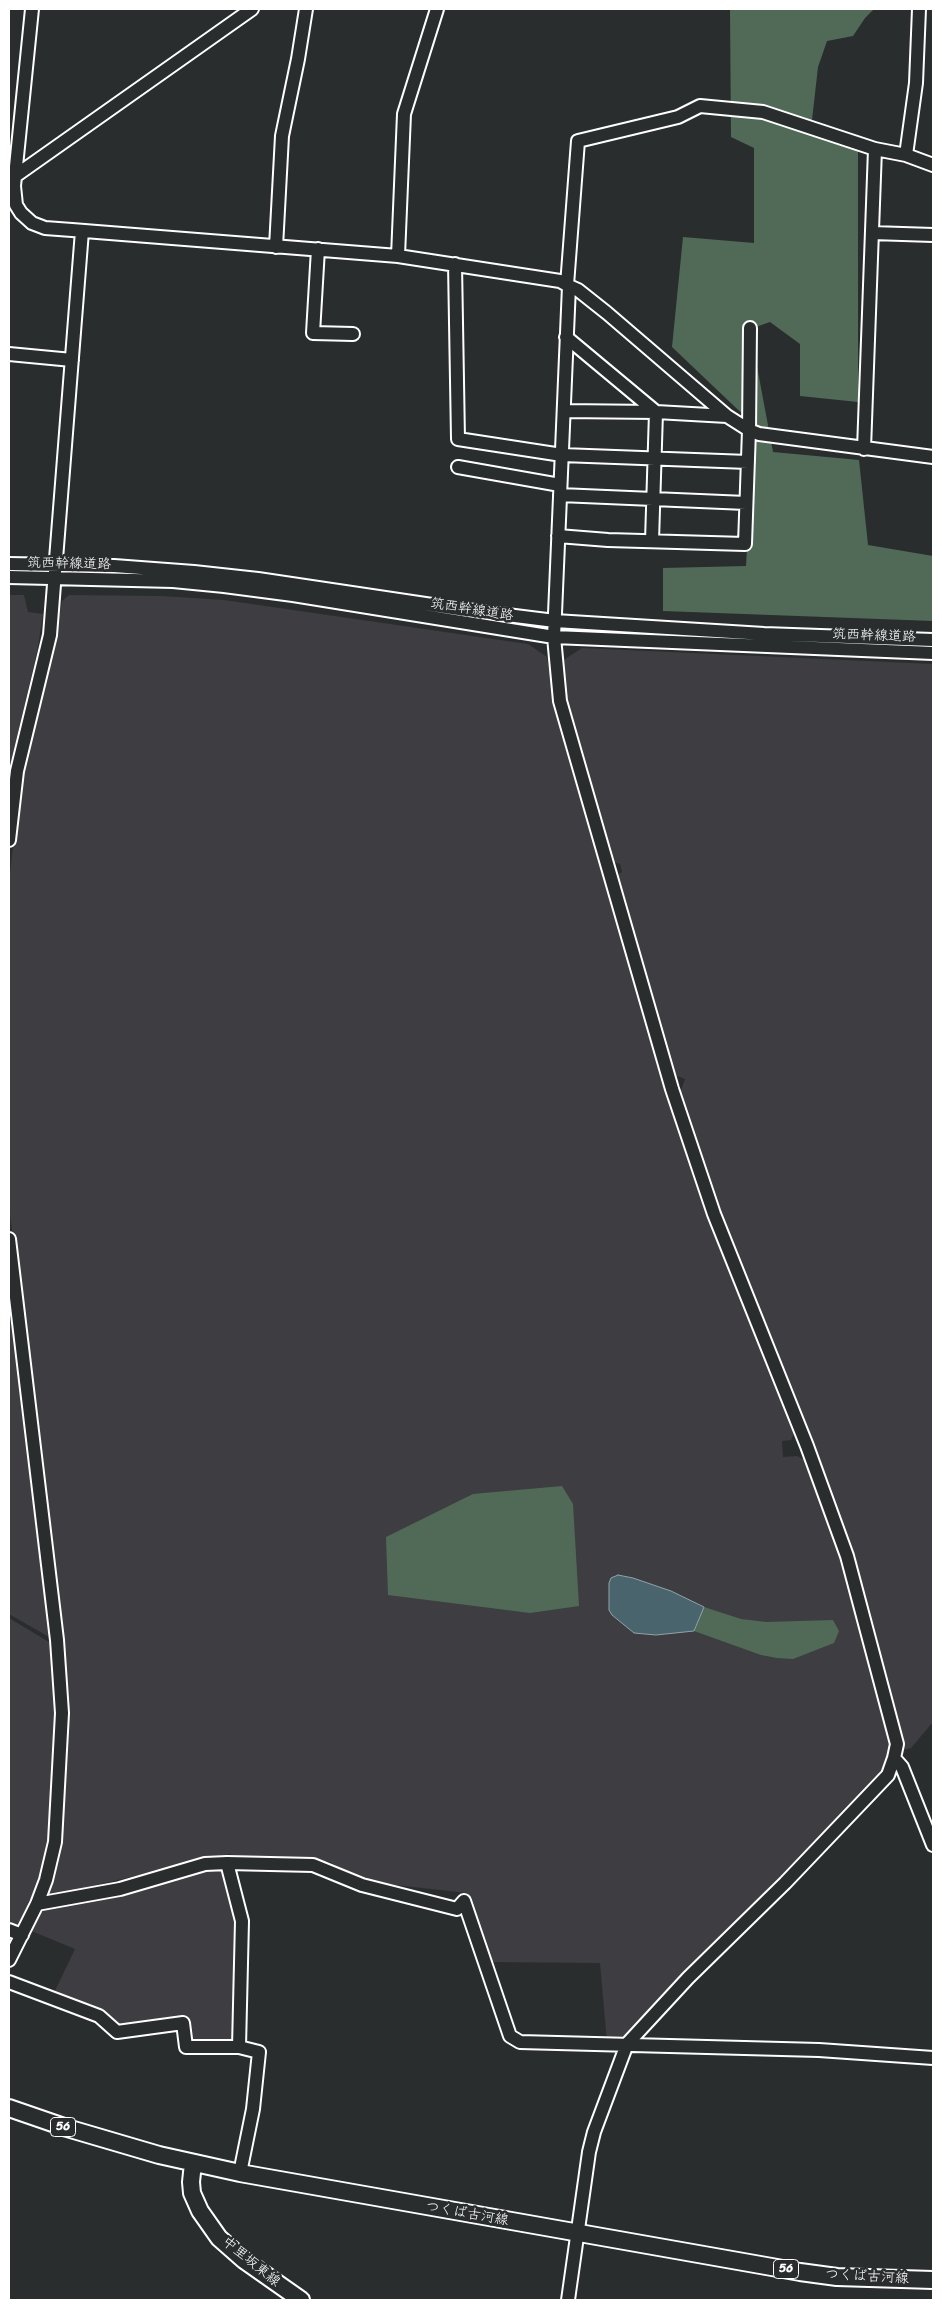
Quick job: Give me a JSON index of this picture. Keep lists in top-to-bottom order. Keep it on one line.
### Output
{"streets":{"main road":["56","つくば古河線","中里坂東線"],"street":["筑西幹線道路"]},"crossings":[["つくば古河線","中里坂東線"]]}
